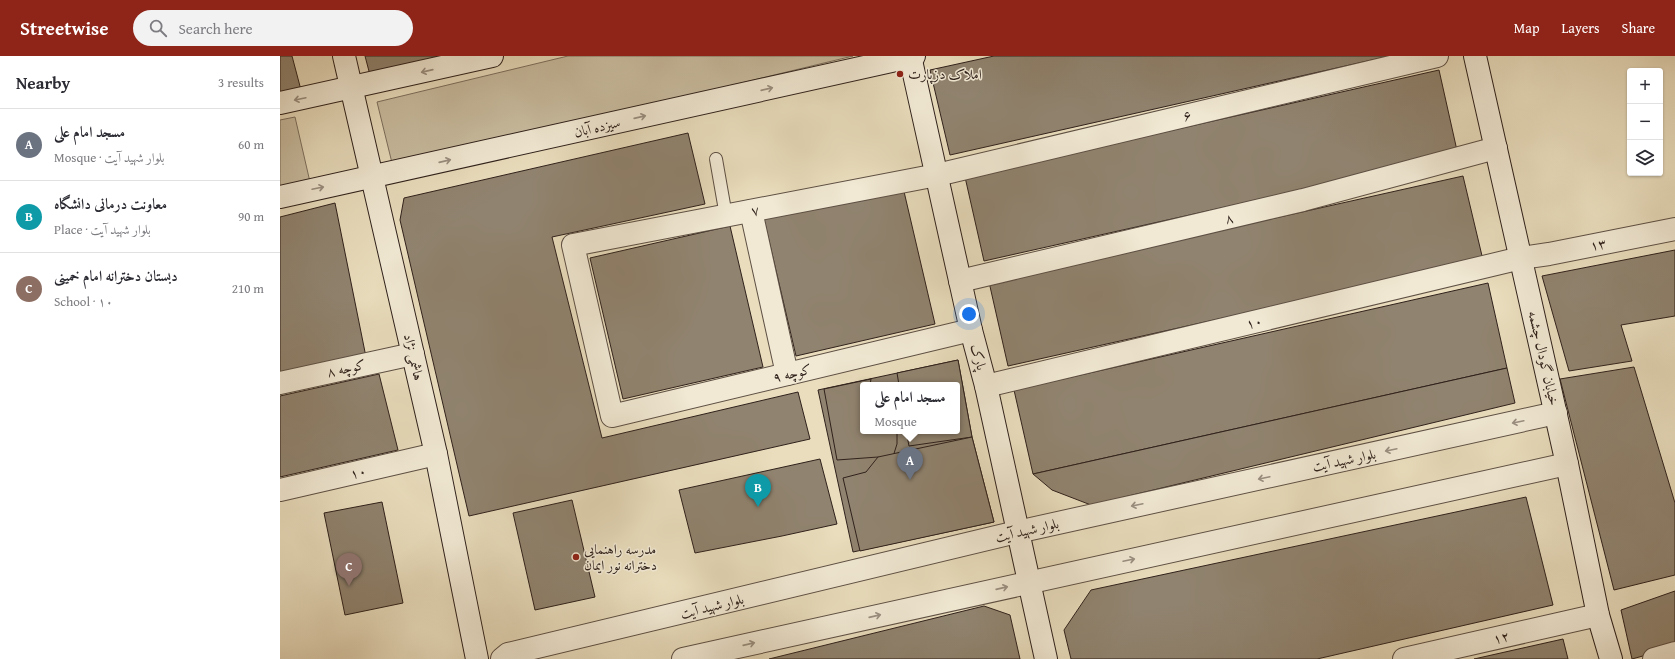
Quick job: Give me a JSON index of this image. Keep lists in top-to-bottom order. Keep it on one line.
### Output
{"streets":{"street":["۶","سیزده آبان","۷","۸","۱۳","۱۰","هاشمی نژاد","پارک","خیابان گودال چشمه","کوچه ۸","کوچه ۹","بلوار شهید آیت","۱۲"]},"crossings":[["۶","۷"],["۶","پارک"],["سیزده آبان","هاشمی نژاد"],["سیزده آبان","پارک"],["۷","پارک"],["۷","کوچه ۹"],["۸","پارک"],["۸","خیابان گودال چشمه"],["۱۳","۱۰"],["۱۳","خیابان گودال چشمه"],["۱۰","هاشمی نژاد"],["۱۰","پارک"],["۱۰","خیابان گودال چشمه"],["هاشمی نژاد","کوچه ۸"],["پارک","کوچه ۹"],["پارک","بلوار شهید آیت"],["خیابان گودال چشمه","بلوار شهید آیت"],["خیابان گودال چشمه","۱۲"]],"places":["املاک دزپارت","مدرسه راهنمایی دخترانه نور ایمان"],"page":{"header":"Streetwise","search":"Search here","nav":["Map","Layers","Share"],"heading":["Nearby","3 results"],"map_buttons":["+","−"],"list":[{"mark":"A","name":"مسجد امام علی","note":"Mosque · بلوار شهید آیت","value":"60 m"},{"mark":"B","name":"معاونت درمانی دانشگاه","note":"Place · بلوار شهید آیت","value":"90 m"},{"mark":"C","name":"دبستان دخترانه امام خمینی","note":"School · ۱۰","value":"210 m"}],"popup":["مسجد امام علی","Mosque"],"pins":["A","B","C"]}}
